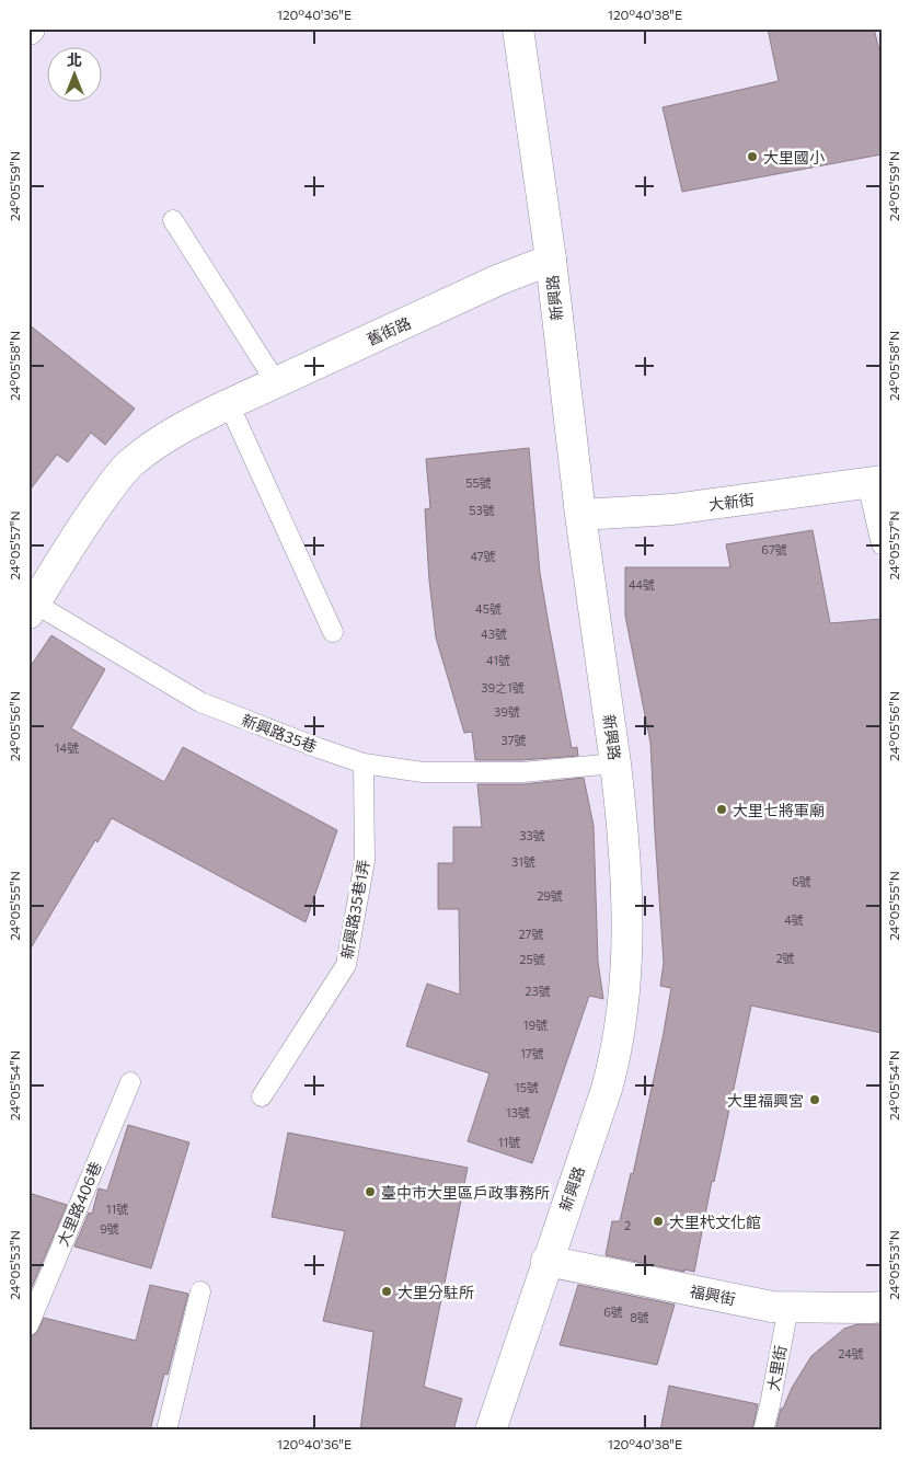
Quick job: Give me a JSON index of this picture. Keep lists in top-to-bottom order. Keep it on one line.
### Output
{"streets":{"street":["新興路","舊街路","大新街","福興街"],"lane":["新興路35巷","新興路35巷1弄","大里路406巷","大里街"]},"crossings":[["新興路","舊街路"],["新興路","大新街"],["新興路","新興路35巷"],["新興路","福興街"],["舊街路","新興路35巷"],["新興路35巷","新興路35巷1弄"],["福興街","大里街"]],"places":["大里國小","大里七將軍廟","大里福興宮","臺中市大里區戶政事務所","大里杙文化館","大里分駐所"],"house_numbers":["55號","53號","67號","47號","44號","45號","43號","41號","39之1號","39號","37號","14號","33號","31號","6號","29號","4號","27號","2號","25號","23號","19號","17號","15號","13號","11號","11號","2","9號","6號","8號","24號"],"north":"top","coordinates":["120°40'36\"E","120°40'38\"E","24°05'59\"N","24°05'58\"N","24°05'57\"N","24°05'56\"N","24°05'55\"N","24°05'54\"N","24°05'53\"N"]}
